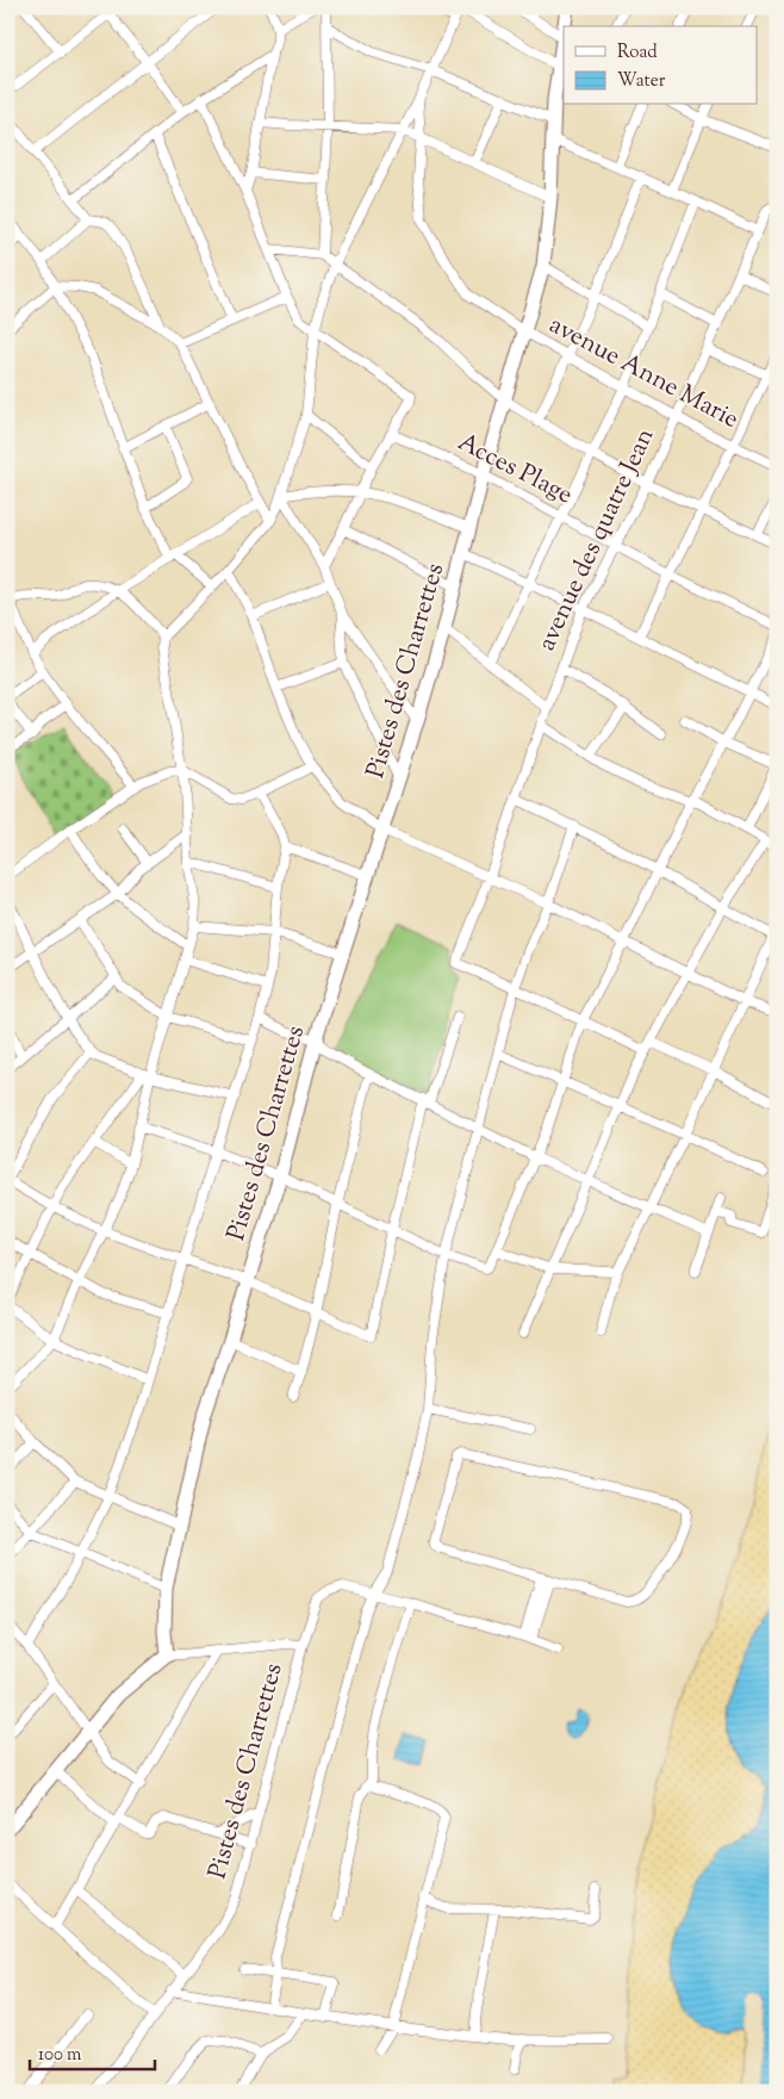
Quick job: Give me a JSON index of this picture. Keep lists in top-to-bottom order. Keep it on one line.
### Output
{"streets":{"main road":["Pistes des Charrettes"],"street":["avenue Anne Marie","Acces Plage","avenue des quatre Jean"]},"crossings":[["avenue Anne Marie","avenue des quatre Jean"],["avenue Anne Marie","Pistes des Charrettes"],["Acces Plage","avenue des quatre Jean"],["Acces Plage","Pistes des Charrettes"]],"legend":["Road","Water"],"scale_bar":"100 m"}
